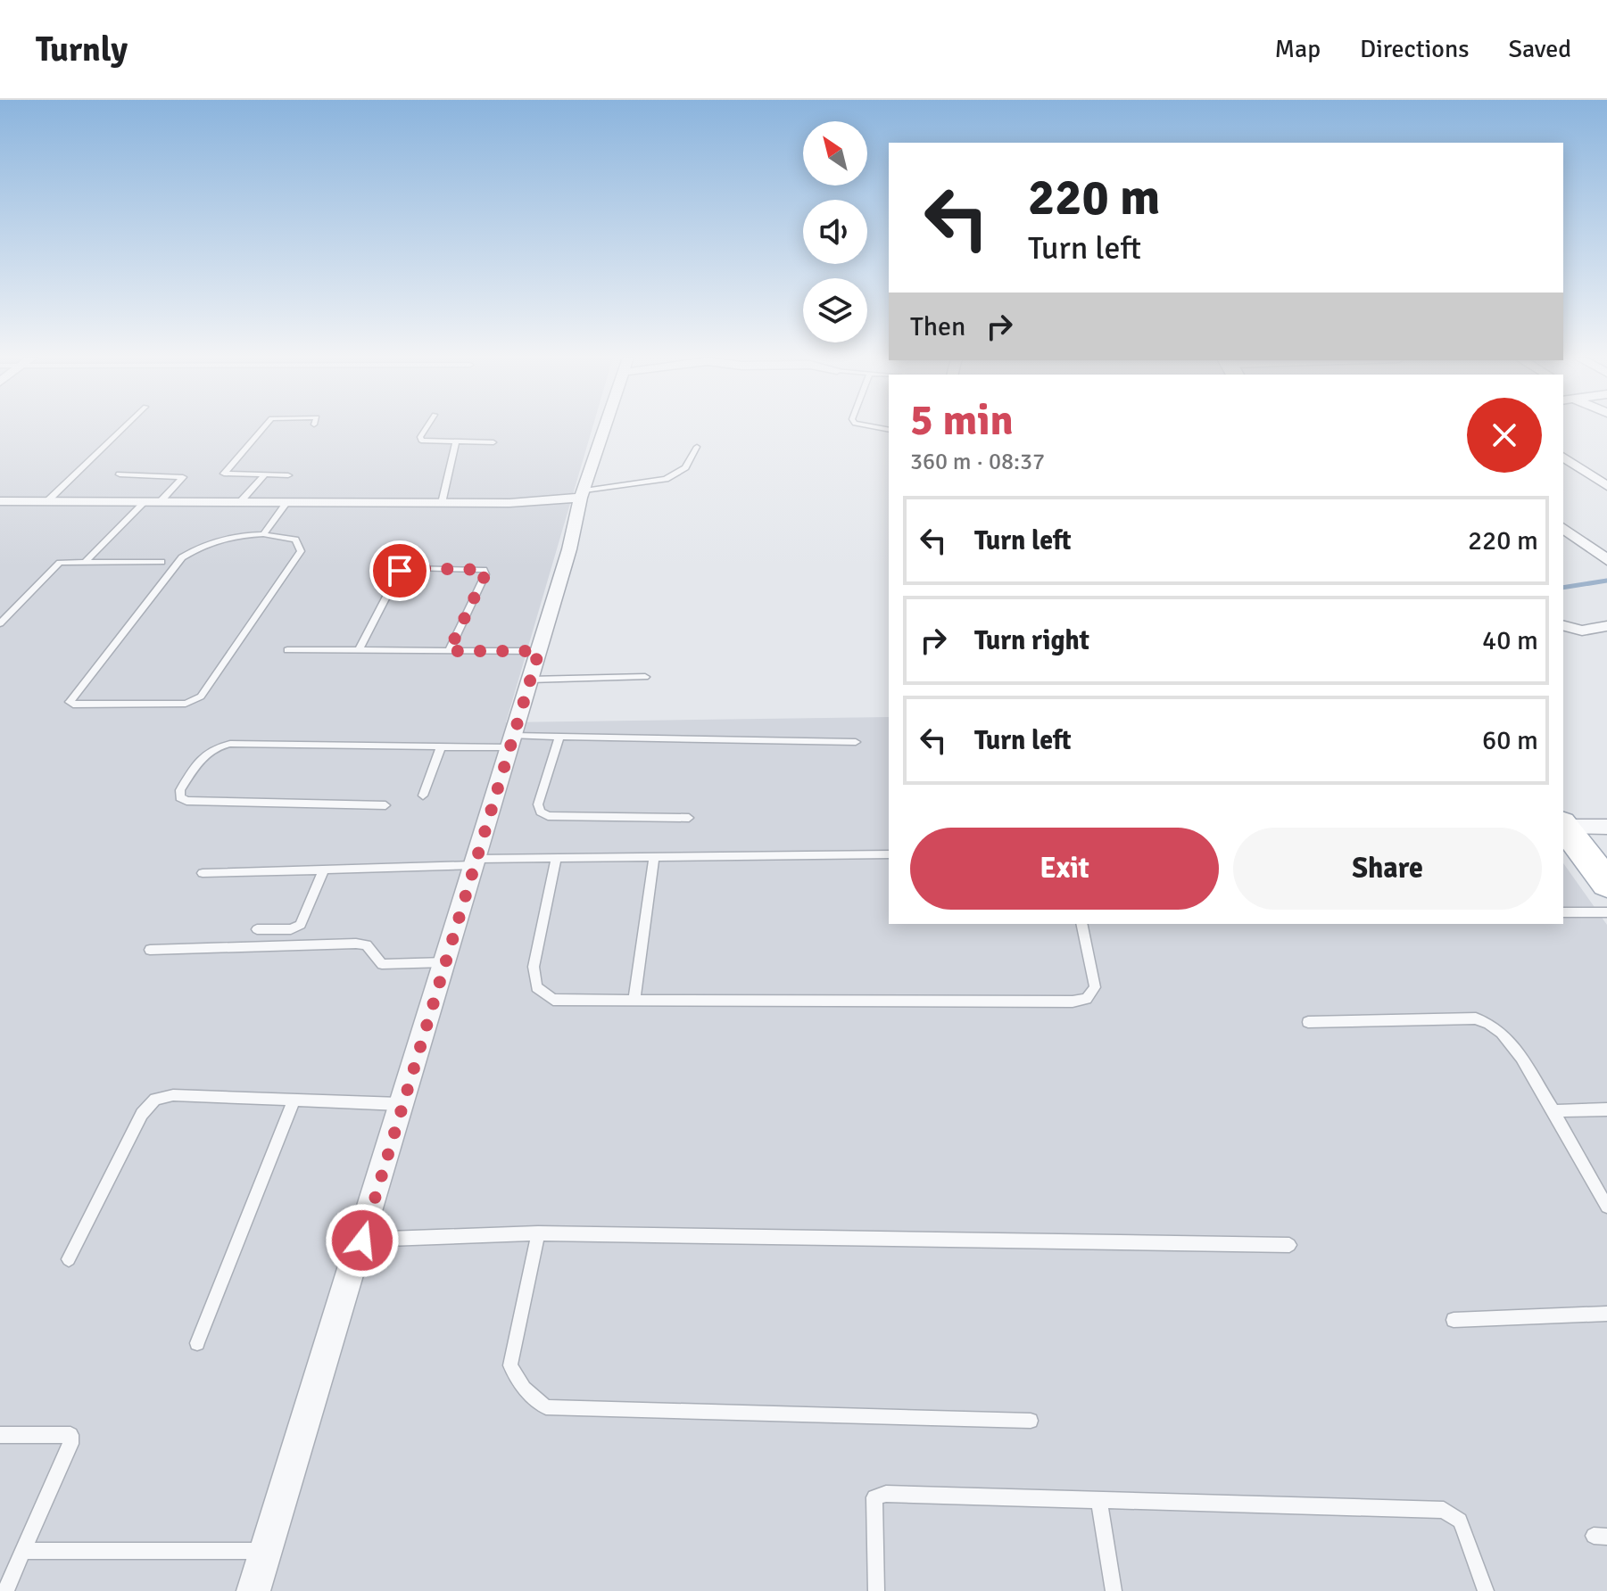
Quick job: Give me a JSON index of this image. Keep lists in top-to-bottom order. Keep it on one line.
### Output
{"north":"top left","page":{"header":"Turnly","nav":["Map","Directions","Saved"],"turn":["220 m","Turn left"],"then":"Then","heading":["5 min","360 m · 08:37"],"list":[{"name":"Turn left","value":"220 m"},{"name":"Turn right","value":"40 m"},{"name":"Turn left","value":"60 m"}],"buttons":["Exit","Share"]}}
